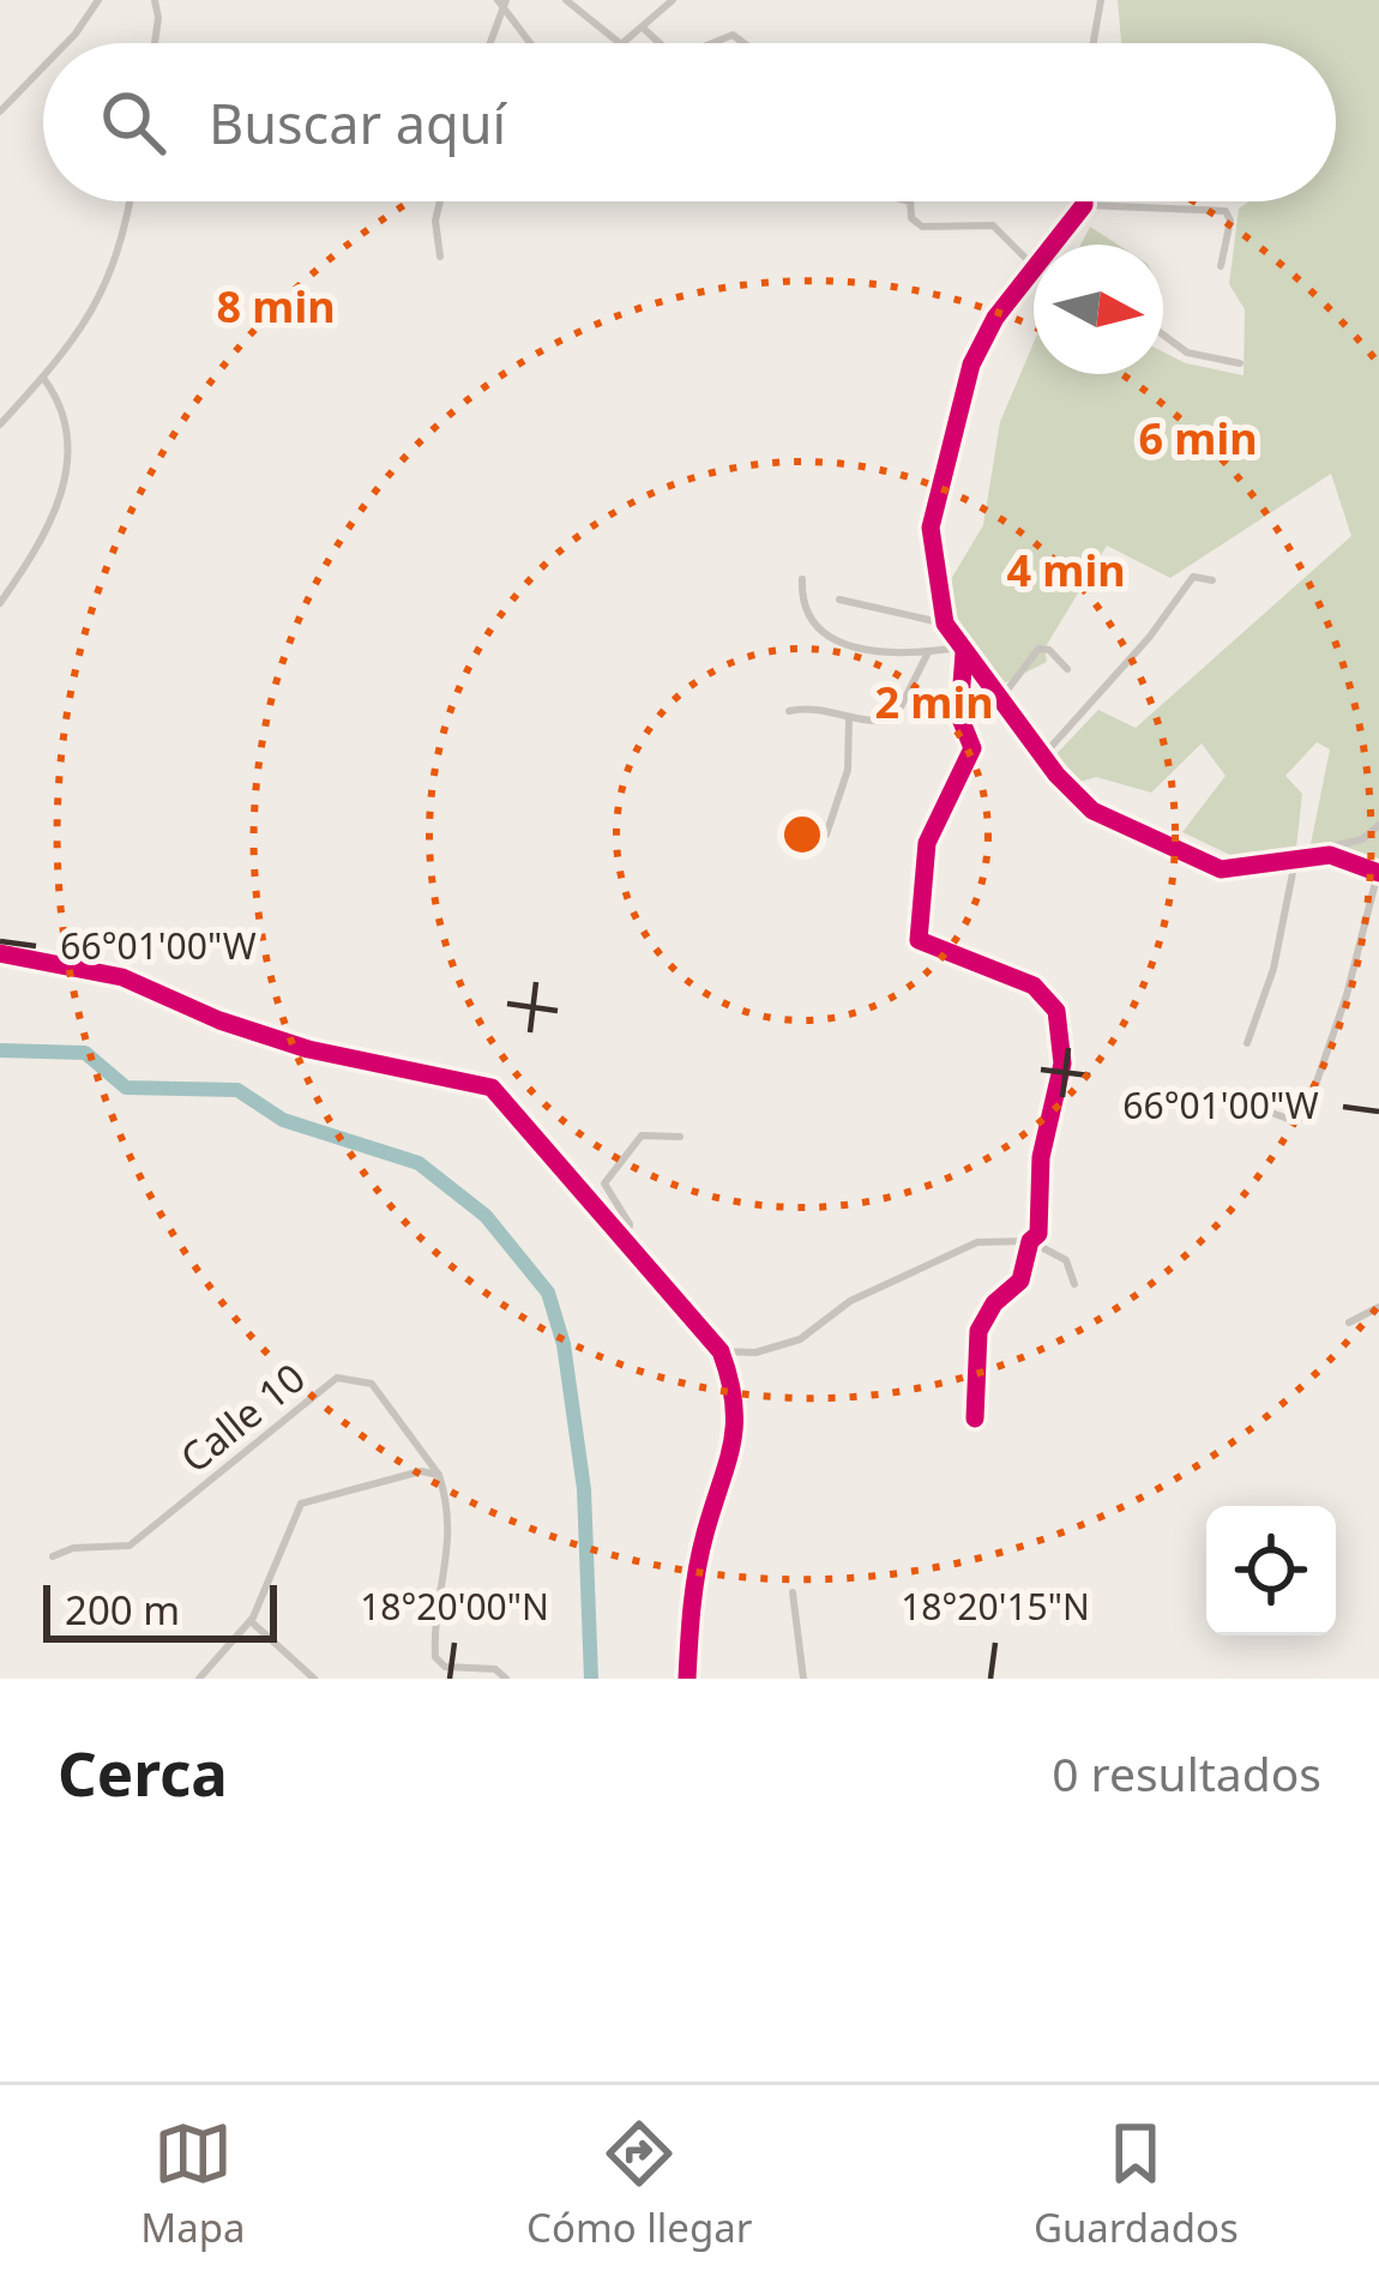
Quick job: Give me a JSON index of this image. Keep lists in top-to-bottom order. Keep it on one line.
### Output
{"streets":{"street":["Calle 10"]},"scale_bar":"200 m","north":"right","page":{"search":"Buscar aquí","scale":"200 m","heading":["Cerca","0 resultados"],"nav":["Mapa","Cómo llegar","Guardados"]},"coordinates":["66°01'00\"W","18°20'00\"N","18°20'15\"N"],"rings":["8 min","6 min","4 min","2 min"]}
